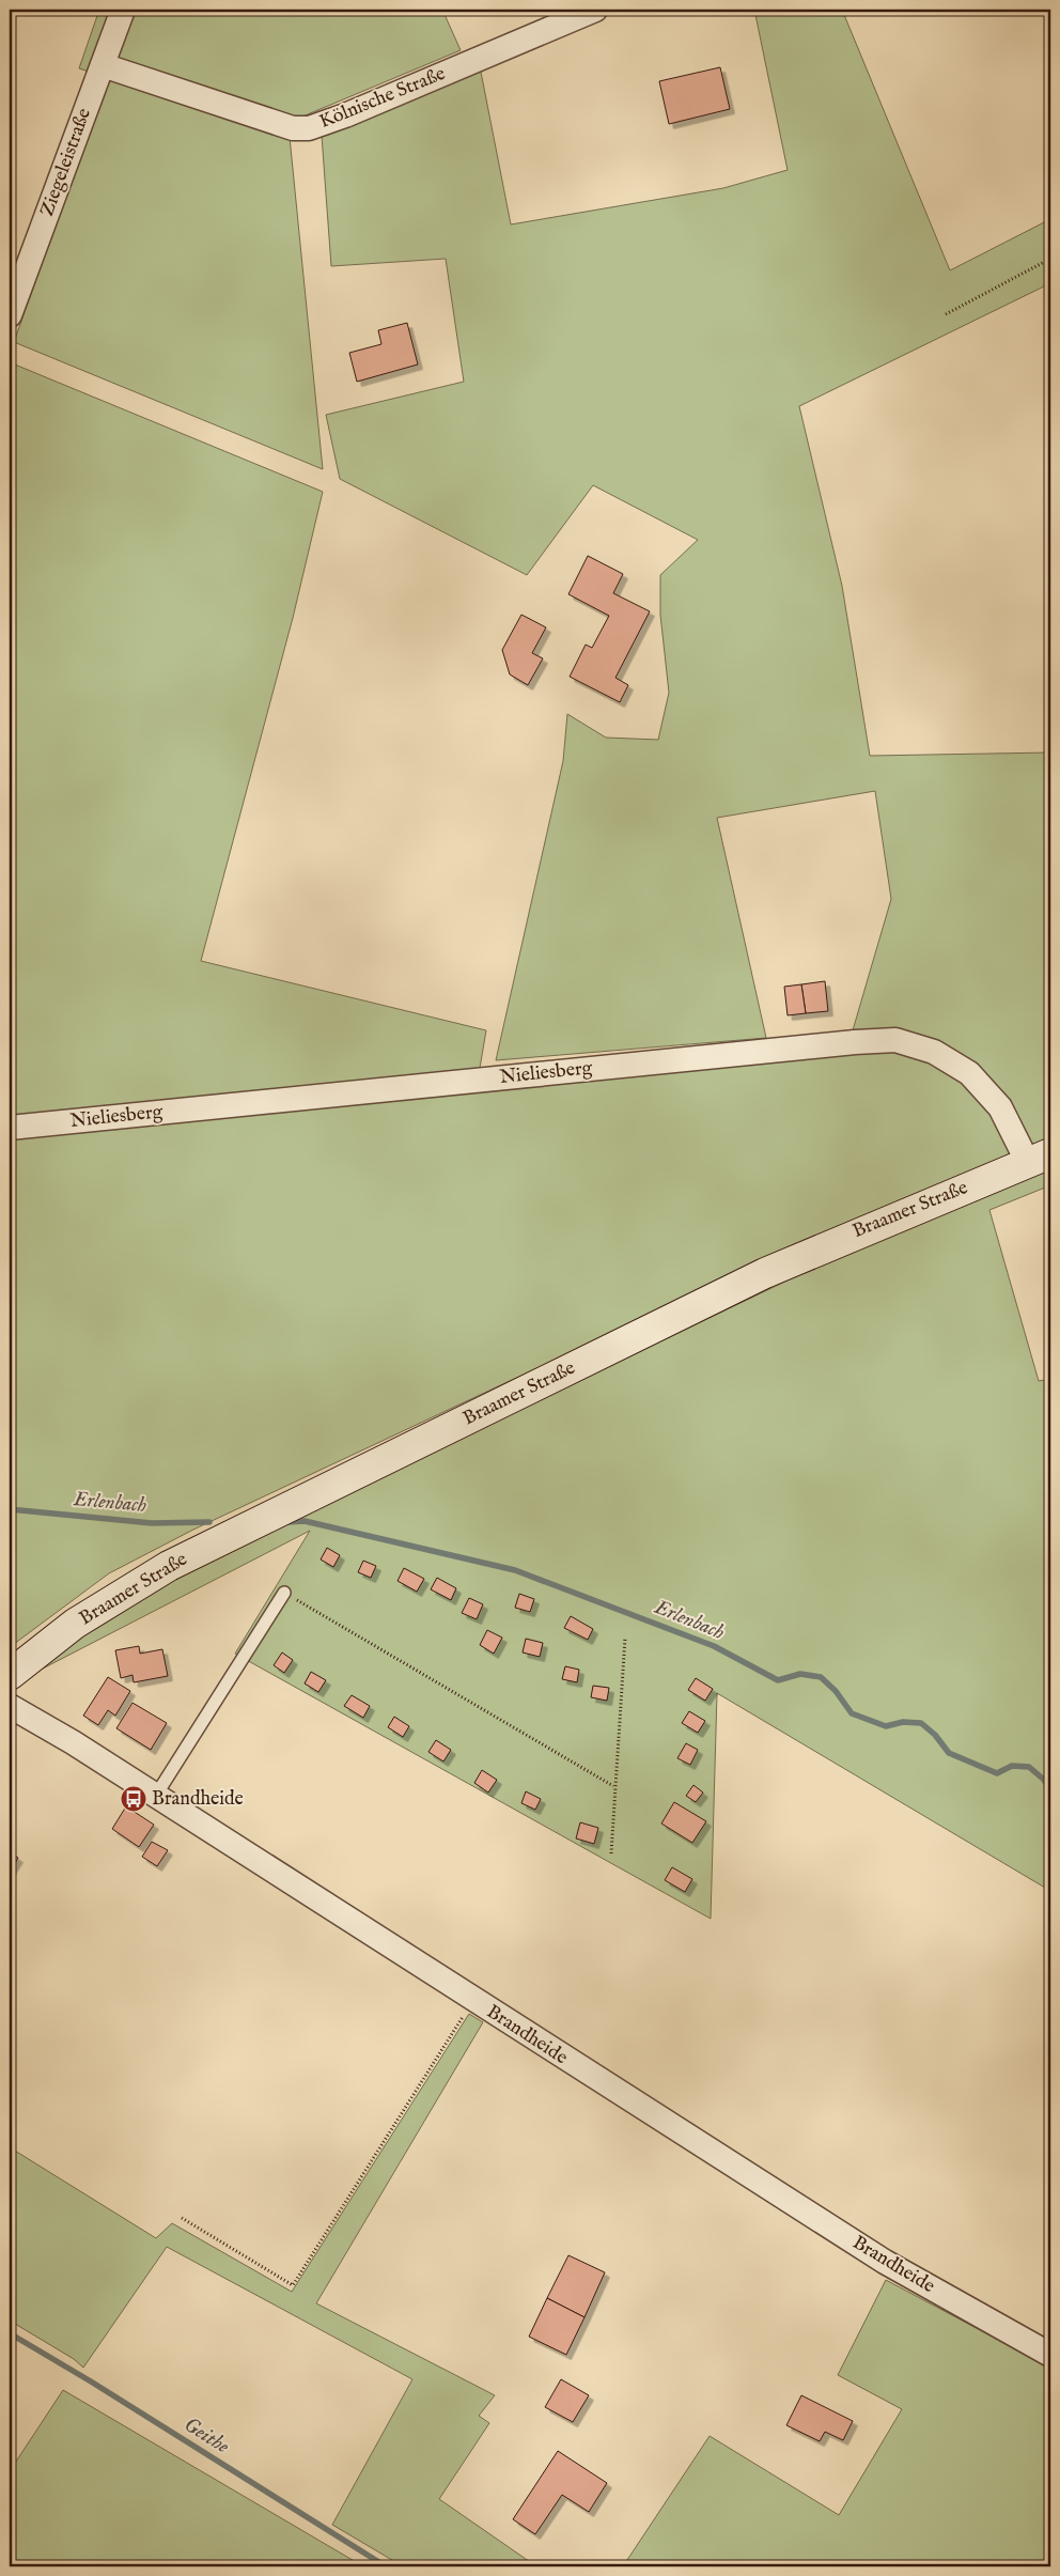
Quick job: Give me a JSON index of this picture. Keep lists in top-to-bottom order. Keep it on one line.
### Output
{"streets":{"street":["Kölnische Straße","Ziegeleistraße","Nieliesberg","Braamer Straße","Brandheide"]},"crossings":[["Kölnische Straße","Ziegeleistraße"],["Nieliesberg","Braamer Straße"]],"water":["Erlenbach","Geithe"],"places":{"bus stop":["Brandheide"]}}
